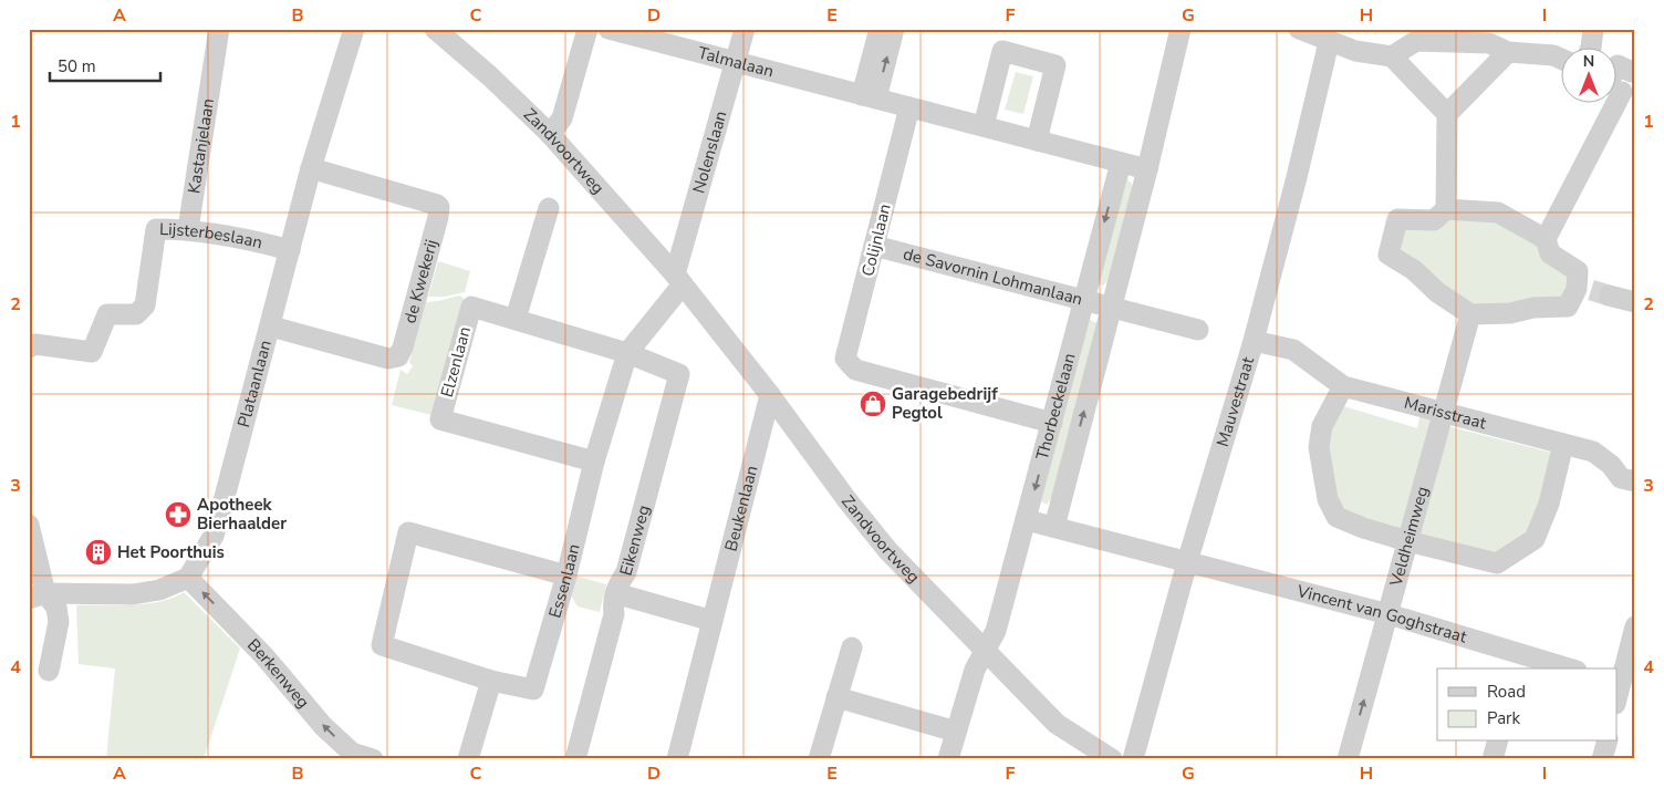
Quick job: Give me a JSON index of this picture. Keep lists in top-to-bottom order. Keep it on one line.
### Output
{"streets":{"street":["Talmalaan","Kastanjelaan","Zandvoortweg","Nolenslaan","Lijsterbeslaan","Colijnlaan","de Savornin Lohmanlaan","de Kwekerij","Elzenlaan","Plataanlaan","Mauvestraat","Thorbeckelaan","Marisstraat","Beukenlaan","Veldheimweg","Eikenweg","Essenlaan","Vincent van Goghstraat","Berkenweg"]},"crossings":[["Talmalaan","Nolenslaan"],["Talmalaan","Colijnlaan"],["Talmalaan","Thorbeckelaan"],["Kastanjelaan","Lijsterbeslaan"],["Zandvoortweg","Nolenslaan"],["Zandvoortweg","Thorbeckelaan"],["Zandvoortweg","Beukenlaan"],["Lijsterbeslaan","Plataanlaan"],["Colijnlaan","de Savornin Lohmanlaan"],["Colijnlaan","Thorbeckelaan"],["de Savornin Lohmanlaan","Thorbeckelaan"],["de Kwekerij","Plataanlaan"],["Elzenlaan","Eikenweg"],["Elzenlaan","Essenlaan"],["Plataanlaan","Berkenweg"],["Mauvestraat","Marisstraat"],["Mauvestraat","Vincent van Goghstraat"],["Thorbeckelaan","Vincent van Goghstraat"],["Marisstraat","Veldheimweg"],["Veldheimweg","Vincent van Goghstraat"],["Eikenweg","Essenlaan"]],"one_way":["Berkenweg"],"places":{"shop":["Garagebedrijf Pegtol"],"pharmacy":["Apotheek Bierhaalder"],"building":["Het Poorthuis"]},"legend":["Road","Park"],"scale_bar":"50 m","north":"top","grid":{"columns":["A","B","C","D","E","F","G","H","I"],"rows":["1","2","3","4"]}}
